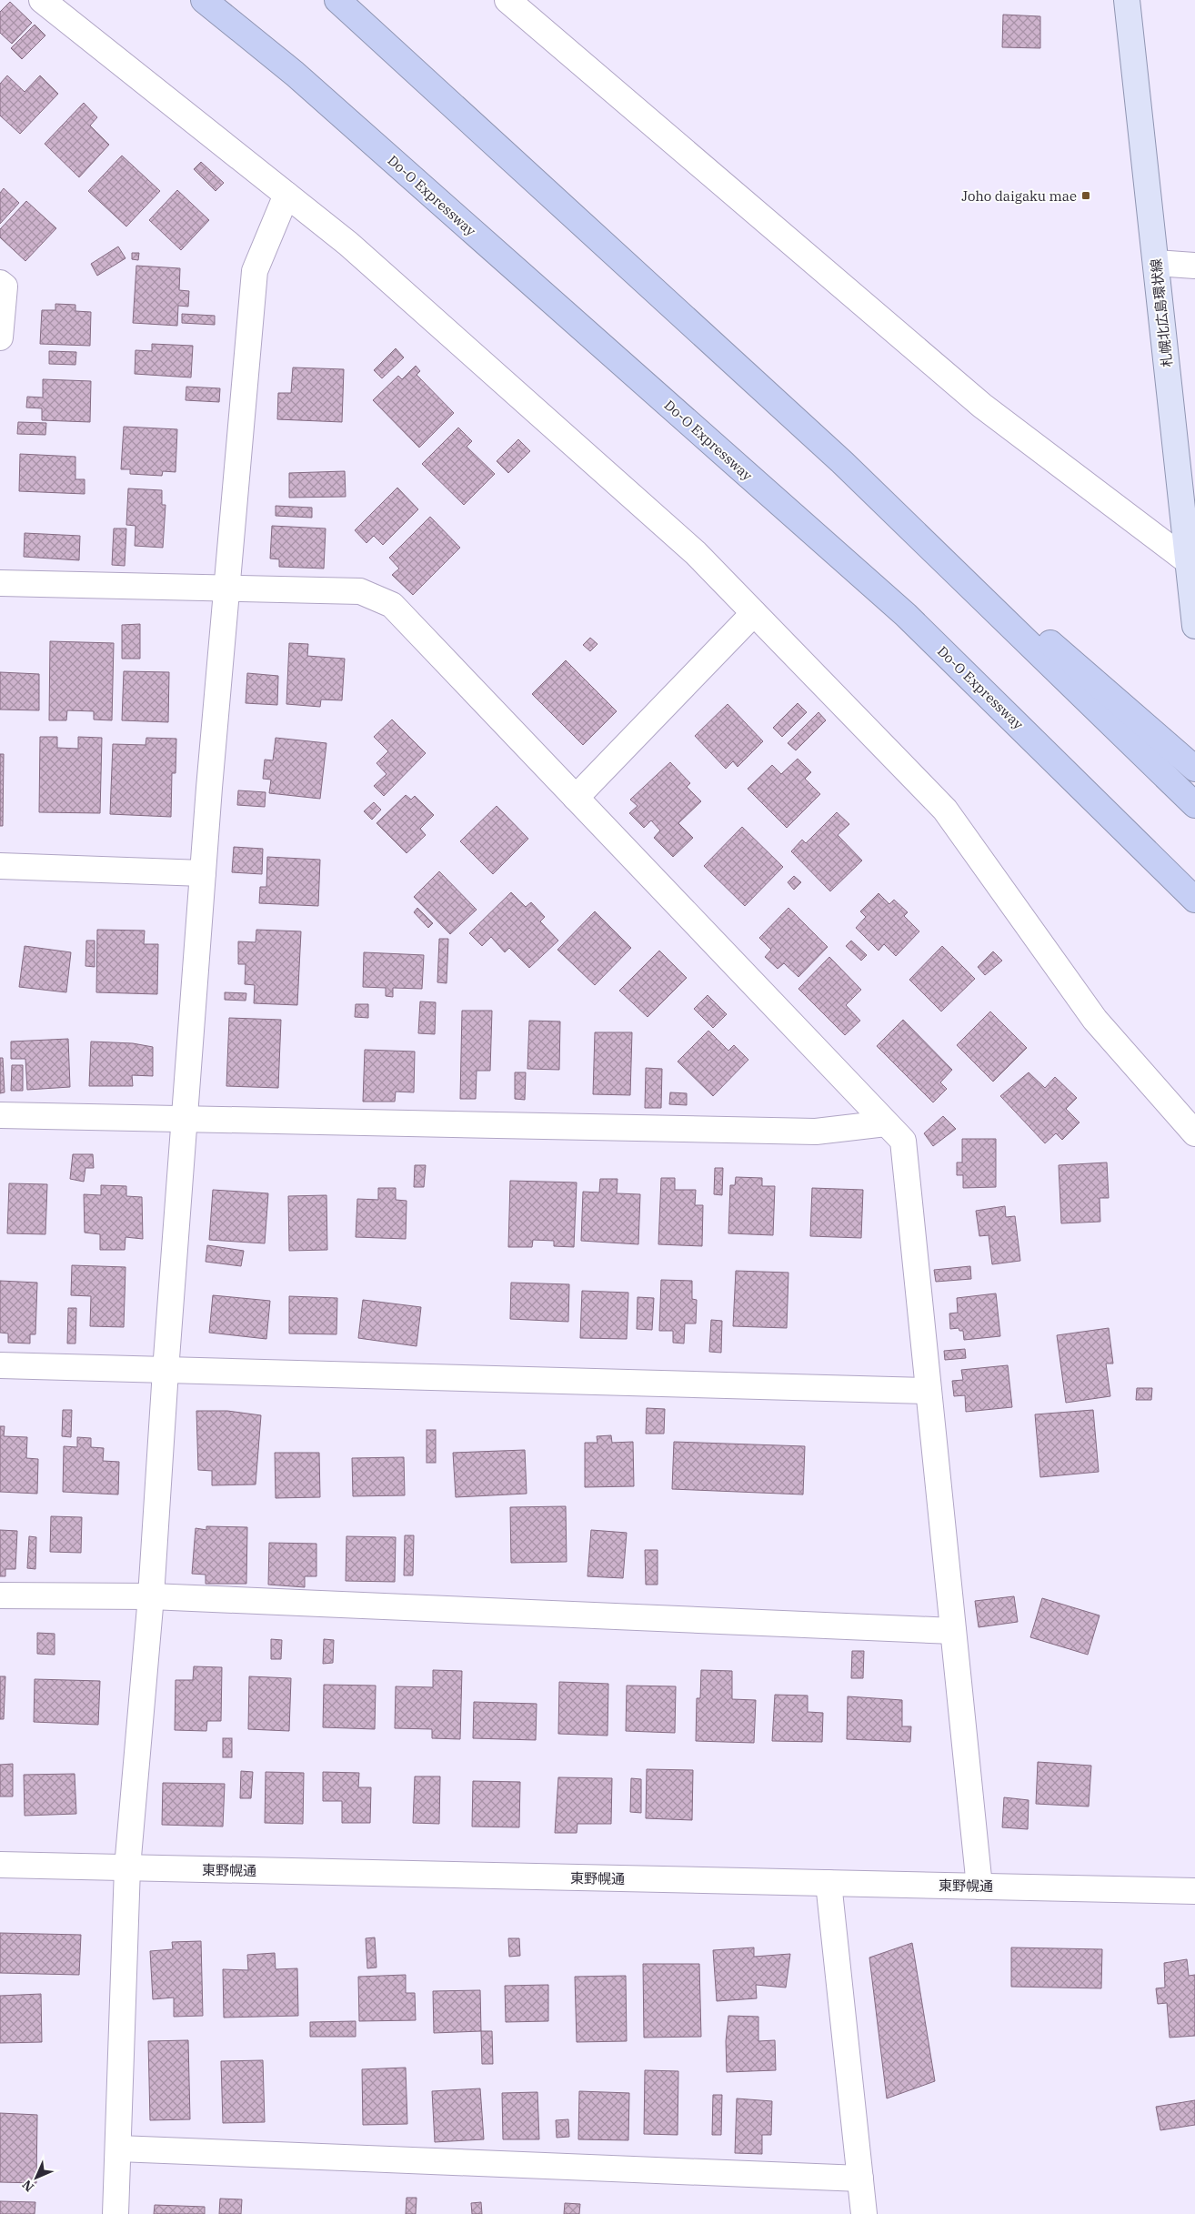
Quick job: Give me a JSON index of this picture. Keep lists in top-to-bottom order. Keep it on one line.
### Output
{"streets":{"highway":["Do-O Expressway"],"main road":["札幌北広島環状線"],"street":["東野幌通"]},"places":{"transit":["Joho daigaku mae"]},"north":"bottom left"}
